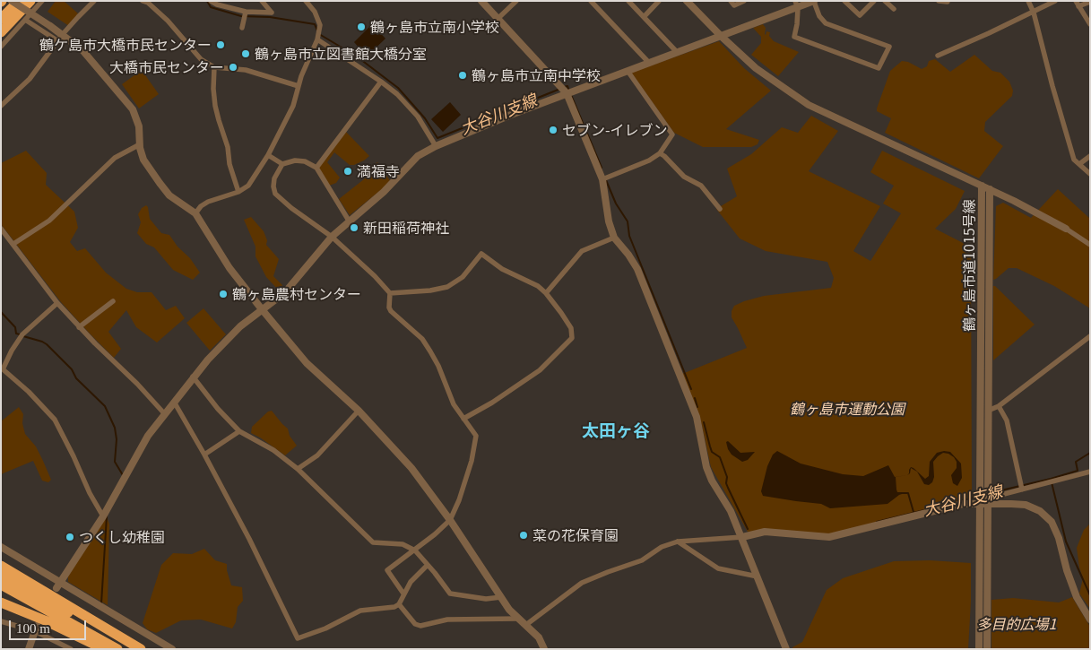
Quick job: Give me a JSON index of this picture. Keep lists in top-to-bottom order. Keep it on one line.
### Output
{"streets":{"street":["鶴ヶ島市道1015号線"]},"districts":["太田ヶ谷"],"water":["大谷川支線"],"parks":["鶴ヶ島市運動公園","多目的広場1"],"places":["鶴ヶ島市立南小学校","鶴ケ島市大橋市民センター","鶴ヶ島市立図書館大橋分室","大橋市民センター","鶴ヶ島市立南中学校","セブン-イレブン","満福寺","新田稲荷神社","鶴ヶ島農村センター","菜の花保育園","つくし幼稚園"],"scale_bar":"100 m"}
